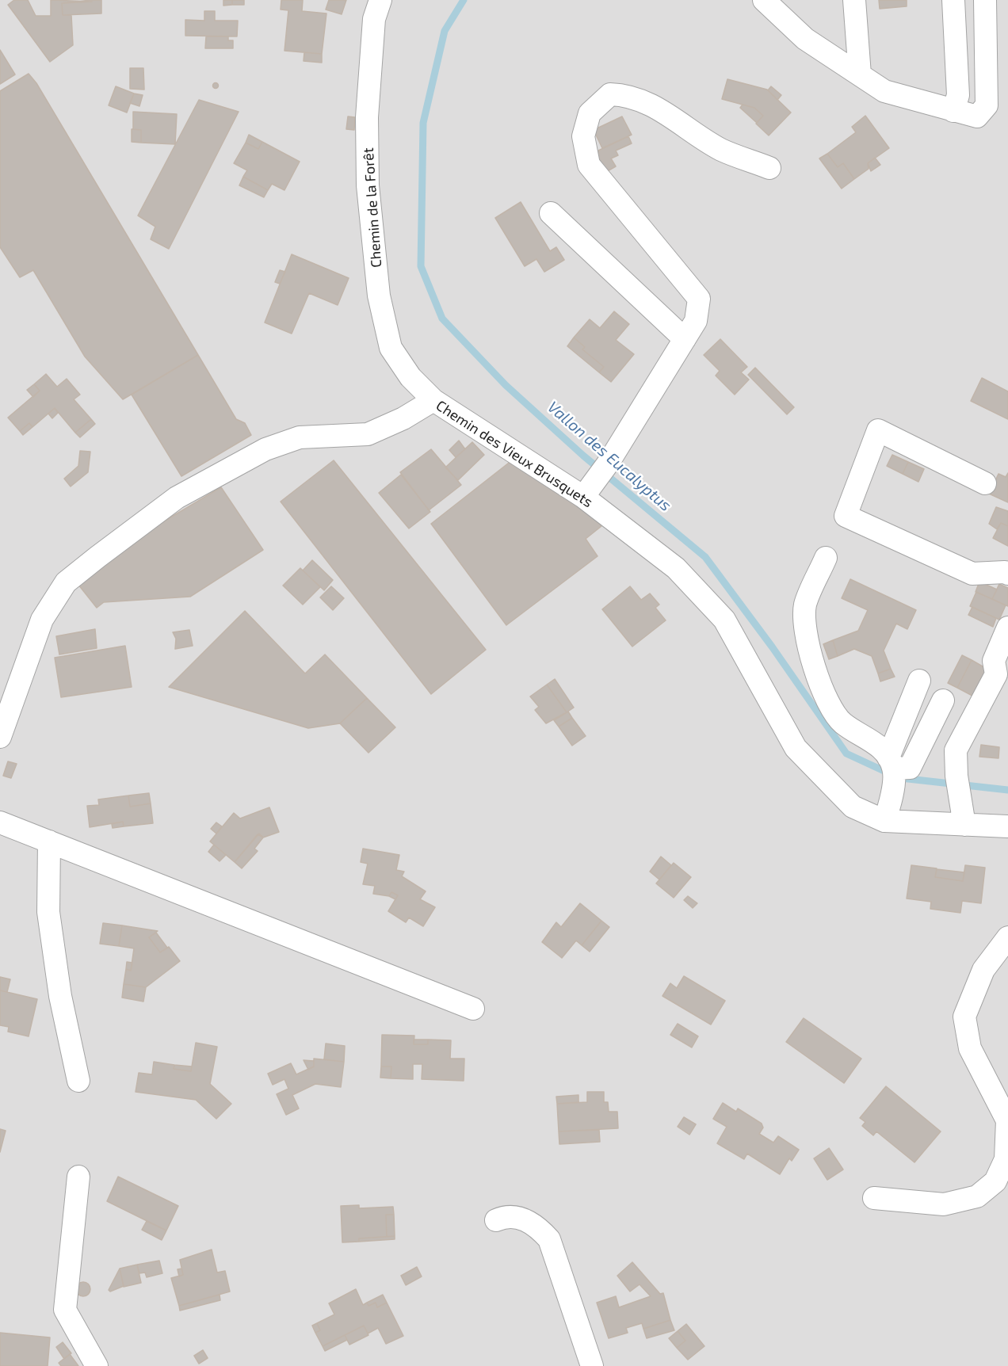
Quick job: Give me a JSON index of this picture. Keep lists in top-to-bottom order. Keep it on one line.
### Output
{"streets":{"street":["Chemin de la Forêt","Chemin des Vieux Brusquets"]},"crossings":[["Chemin de la Forêt","Chemin des Vieux Brusquets"]],"water":["Vallon des Eucalyptus"]}
